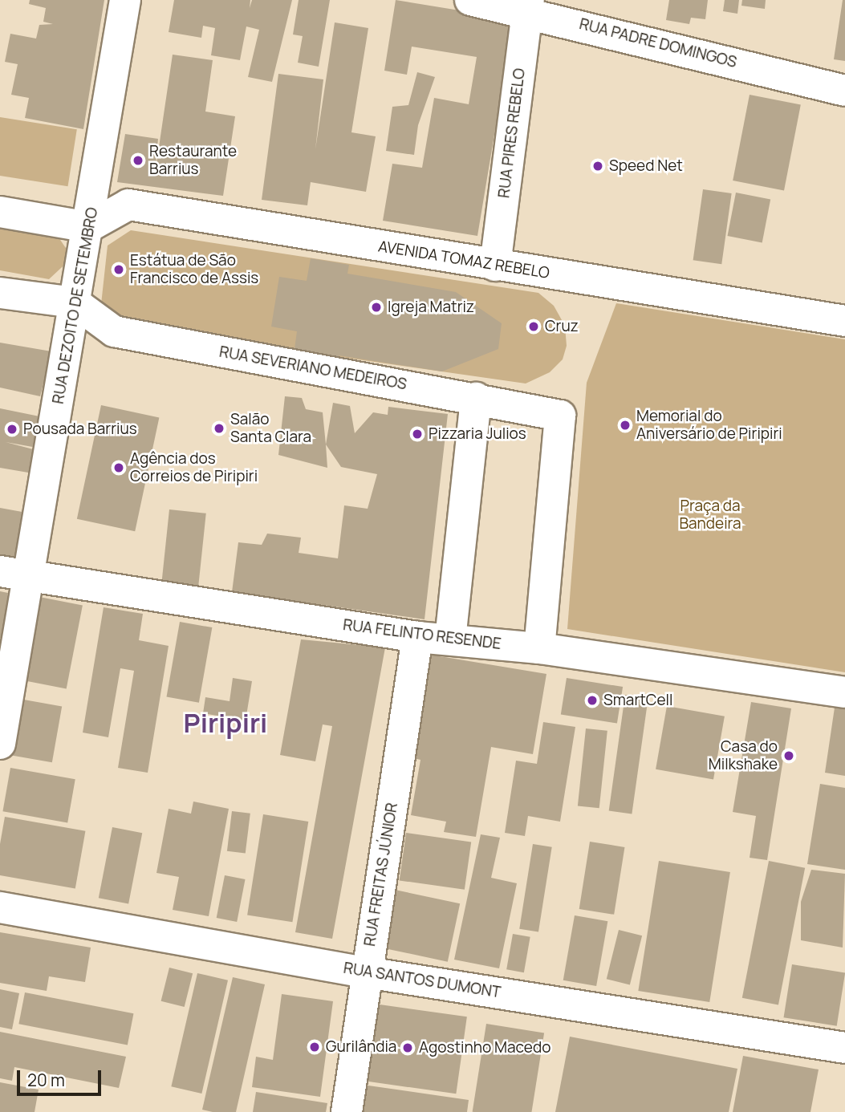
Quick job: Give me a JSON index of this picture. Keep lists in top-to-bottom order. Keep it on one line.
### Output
{"streets":{"street":["RUA PADRE DOMINGOS","RUA PIRES REBELO","AVENIDA TOMAZ REBELO","RUA DEZOITO DE SETEMBRO","RUA SEVERIANO MEDEIROS","RUA FELINTO RESENDE","RUA FREITAS JÚNIOR","RUA SANTOS DUMONT"]},"crossings":[["RUA PADRE DOMINGOS","RUA PIRES REBELO"],["RUA PIRES REBELO","AVENIDA TOMAZ REBELO"],["AVENIDA TOMAZ REBELO","RUA DEZOITO DE SETEMBRO"],["RUA DEZOITO DE SETEMBRO","RUA SEVERIANO MEDEIROS"],["RUA DEZOITO DE SETEMBRO","RUA FELINTO RESENDE"],["RUA SEVERIANO MEDEIROS","RUA FELINTO RESENDE"],["RUA FELINTO RESENDE","RUA FREITAS JÚNIOR"],["RUA FREITAS JÚNIOR","RUA SANTOS DUMONT"]],"districts":["Piripiri"],"parks":["Praça da Bandeira"],"places":["Restaurante Barrius","Speed Net","Estátua de São Francisco de Assis","Igreja Matriz","Cruz","Memorial do Aniversário de Piripiri","Salão Santa Clara","Pousada Barrius","Pizzaria Julios","Agência dos Correios de Piripiri","SmartCell","Casa do Milkshake","Gurilândia","Agostinho Macedo"],"scale_bar":"20 m"}
